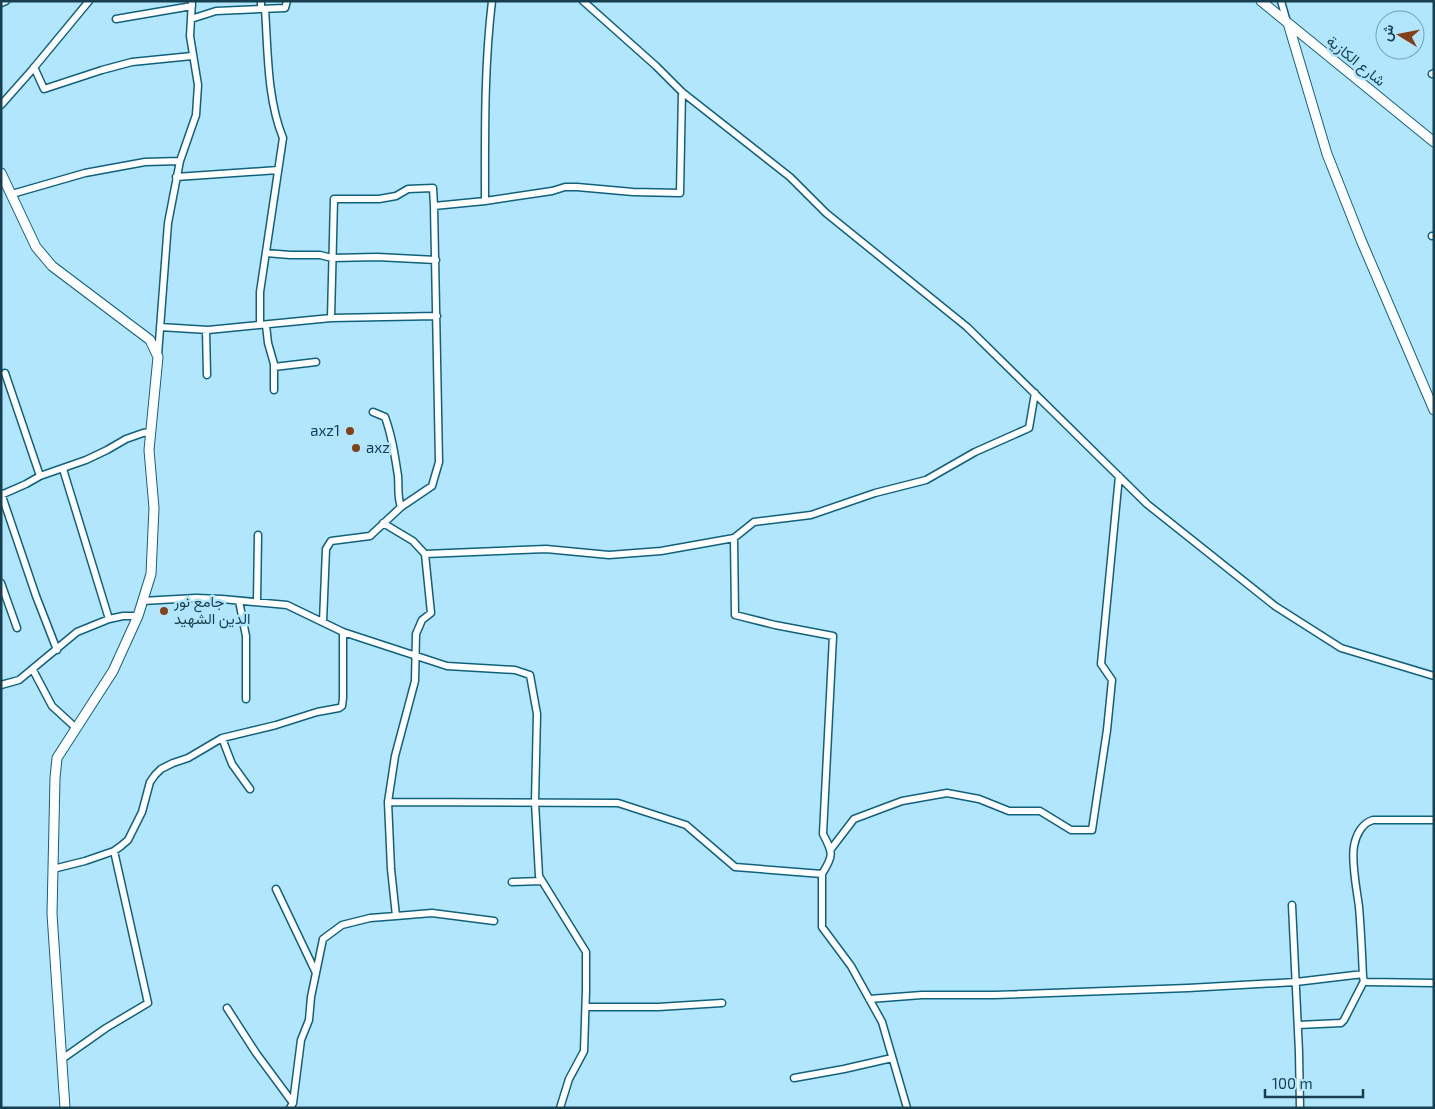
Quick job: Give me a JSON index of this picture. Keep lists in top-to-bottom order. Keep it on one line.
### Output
{"streets":{"street":["شارع الكازية"]},"places":["axz1","axz","جامع نور الدين الشهيد"],"scale_bar":"100 m","north":"left"}
